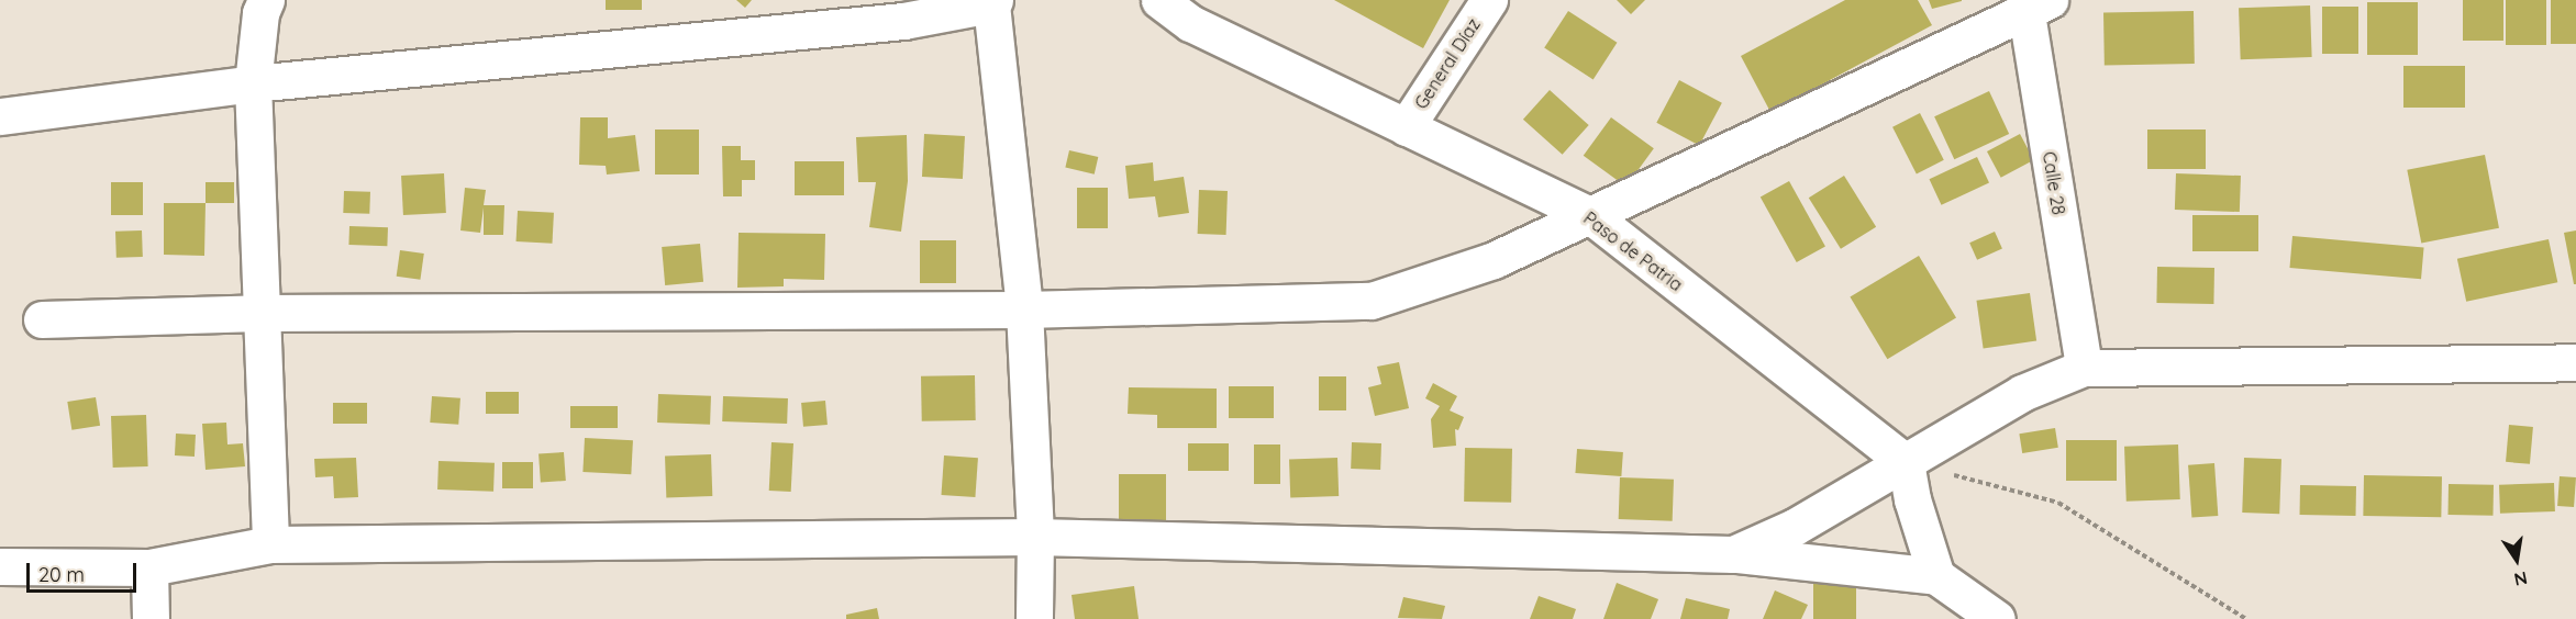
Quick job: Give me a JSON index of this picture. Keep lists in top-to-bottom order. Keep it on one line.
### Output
{"streets":{"street":["General Díaz","Calle 28","Paso de Patria"]},"crossings":[["General Díaz","Paso de Patria"]],"scale_bar":"20 m","north":"bottom"}
